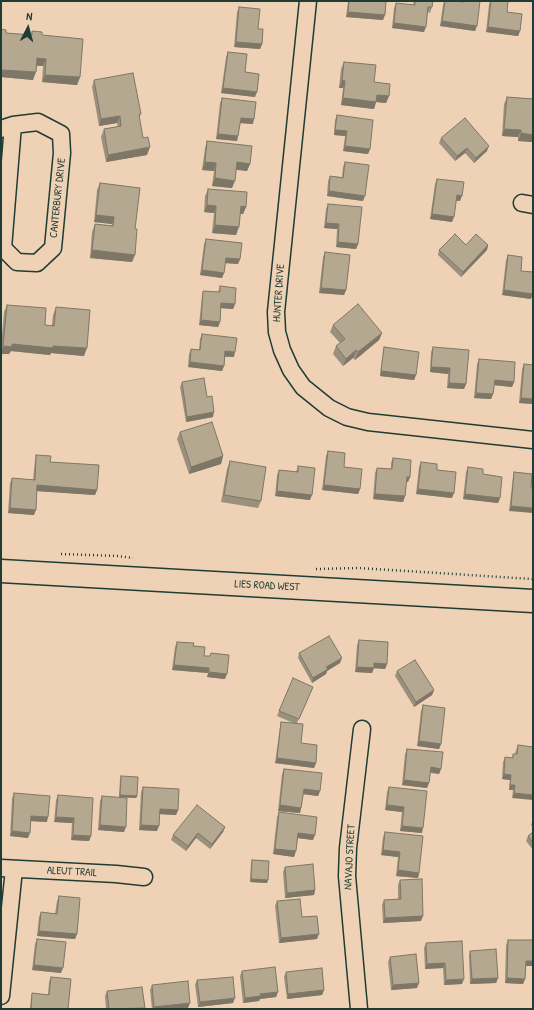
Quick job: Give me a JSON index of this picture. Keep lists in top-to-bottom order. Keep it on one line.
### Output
{"streets":{"street":["CANTERBURY DRIVE","HUNTER DRIVE","LIES ROAD WEST","NAVAJO STREET","ALEUT TRAIL"]},"north":"top"}
